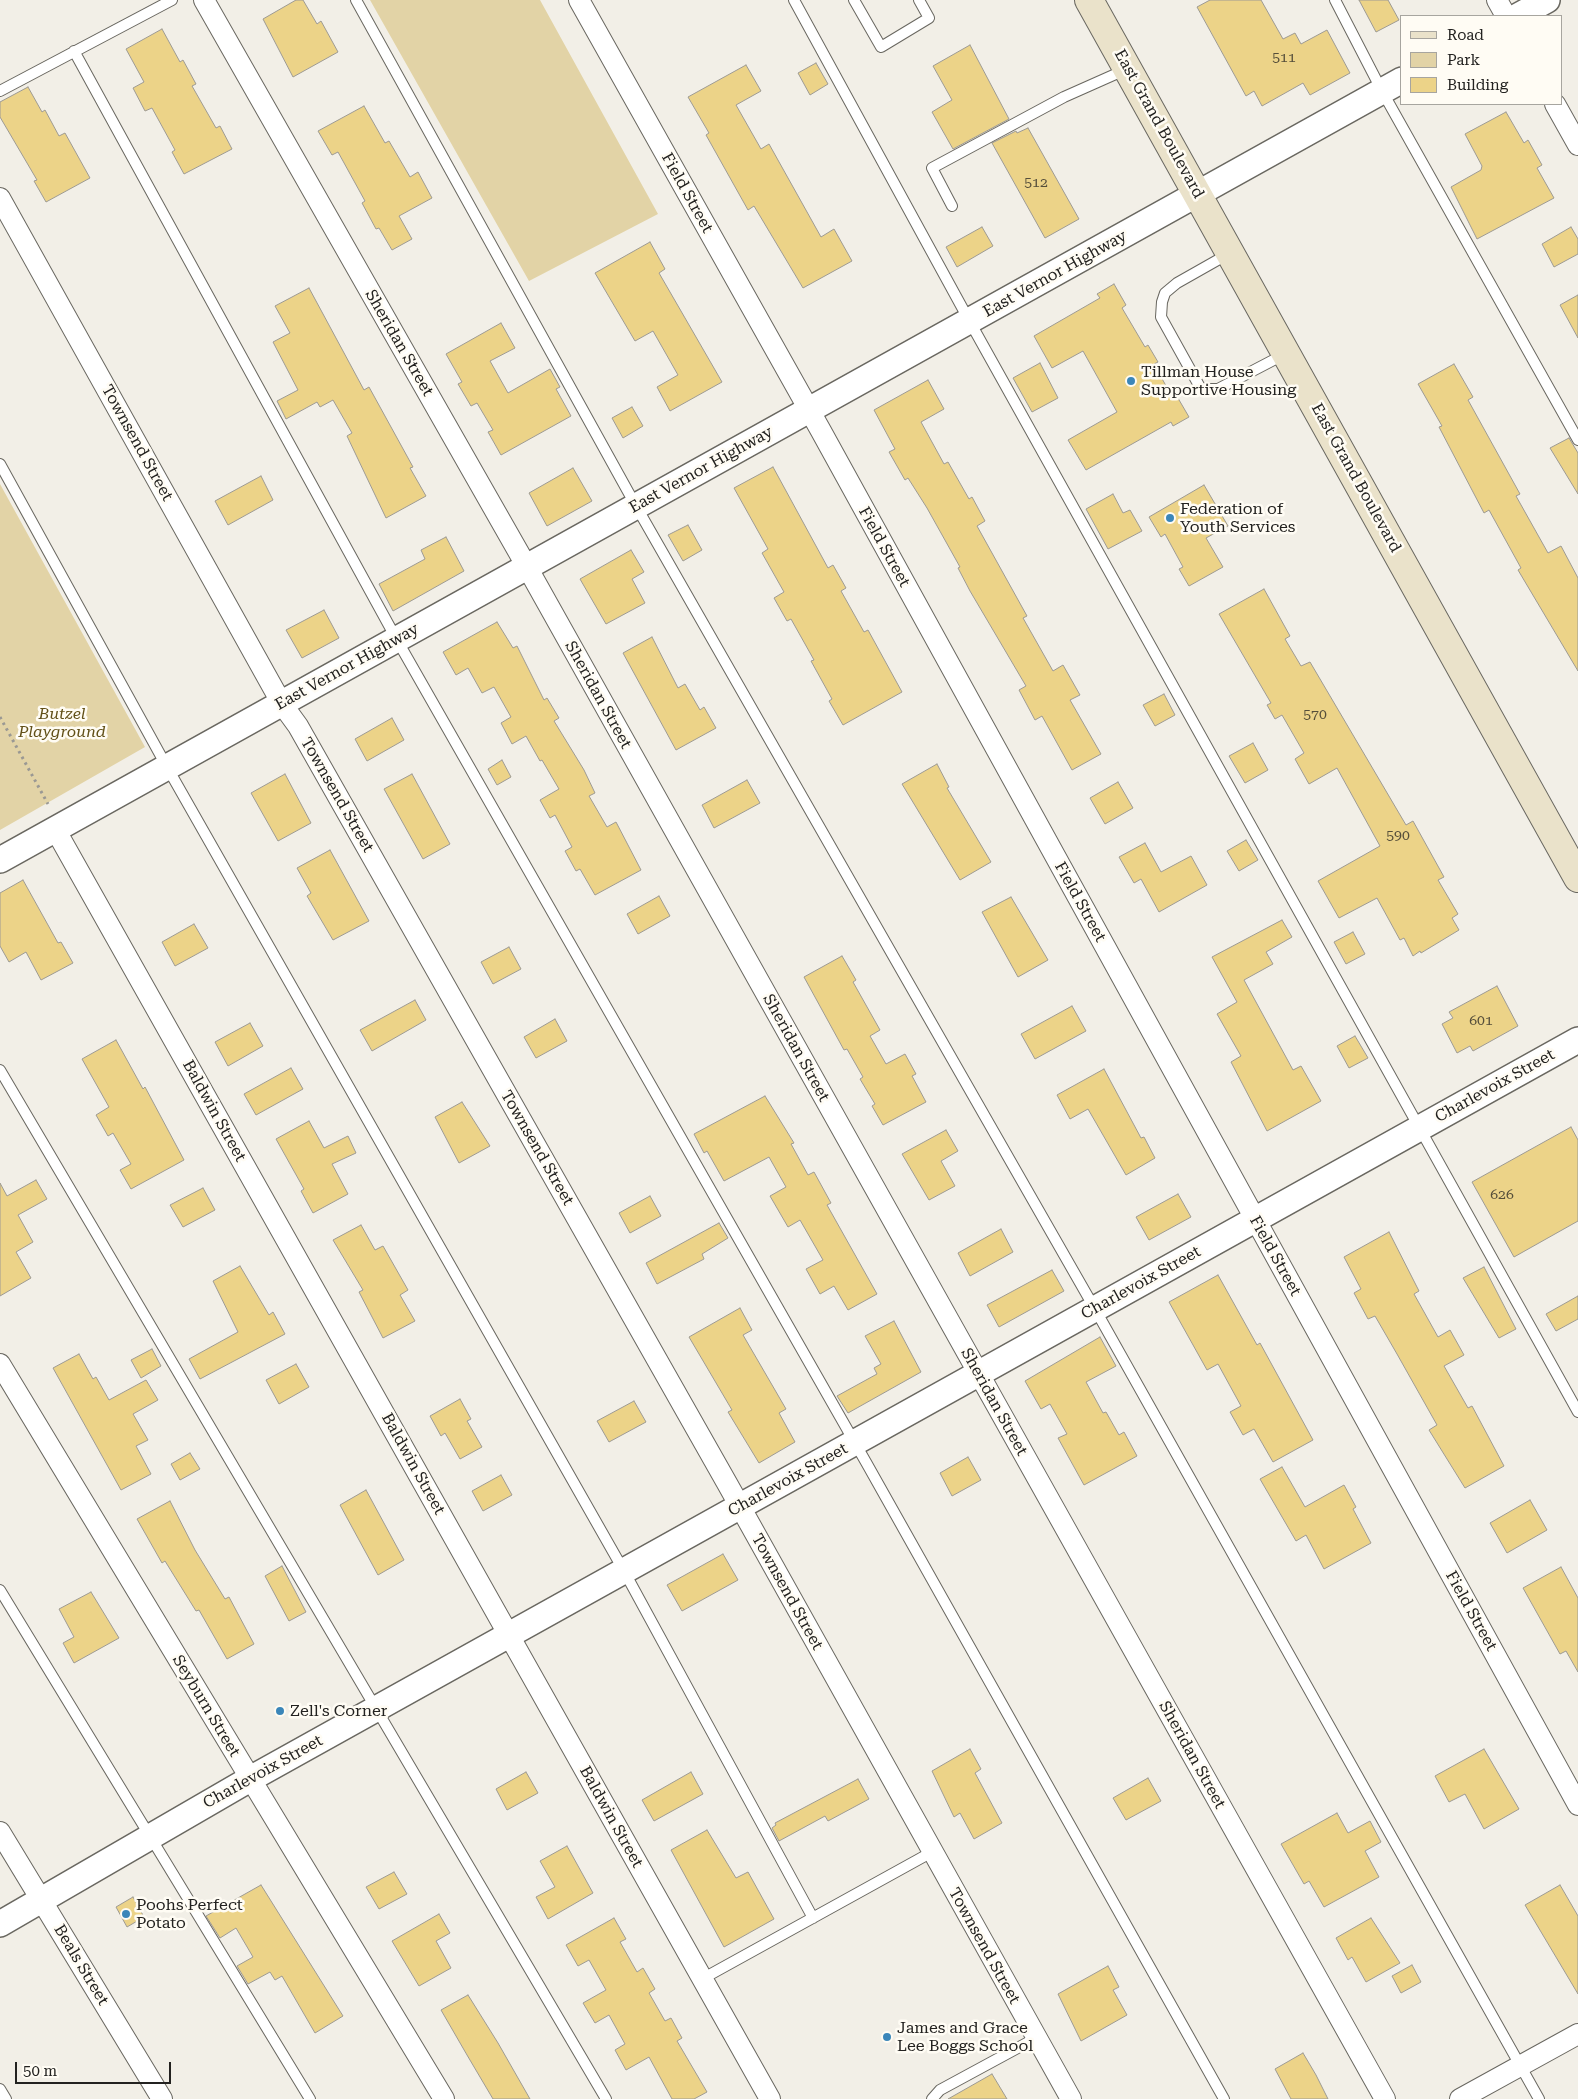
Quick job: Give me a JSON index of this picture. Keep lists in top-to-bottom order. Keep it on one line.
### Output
{"streets":{"main road":["East Grand Boulevard"],"street":["Field Street","East Vernor Highway","Sheridan Street","Townsend Street","Charlevoix Street","Baldwin Street","Seyburn Street","Beals Street"]},"crossings":[["East Grand Boulevard","East Vernor Highway"],["Field Street","East Vernor Highway"],["Field Street","Charlevoix Street"],["East Vernor Highway","Sheridan Street"],["East Vernor Highway","Townsend Street"],["East Vernor Highway","Baldwin Street"],["Sheridan Street","Charlevoix Street"],["Townsend Street","Charlevoix Street"],["Charlevoix Street","Baldwin Street"],["Charlevoix Street","Seyburn Street"],["Charlevoix Street","Beals Street"]],"parks":["Butzel Playground"],"places":["Tillman House Supportive Housing","Federation of Youth Services","Zell's Corner","Poohs Perfect Potato","James and Grace Lee Boggs School"],"house_numbers":["511","512","570","590","601","626"],"legend":["Road","Park","Building"],"scale_bar":"50 m"}
